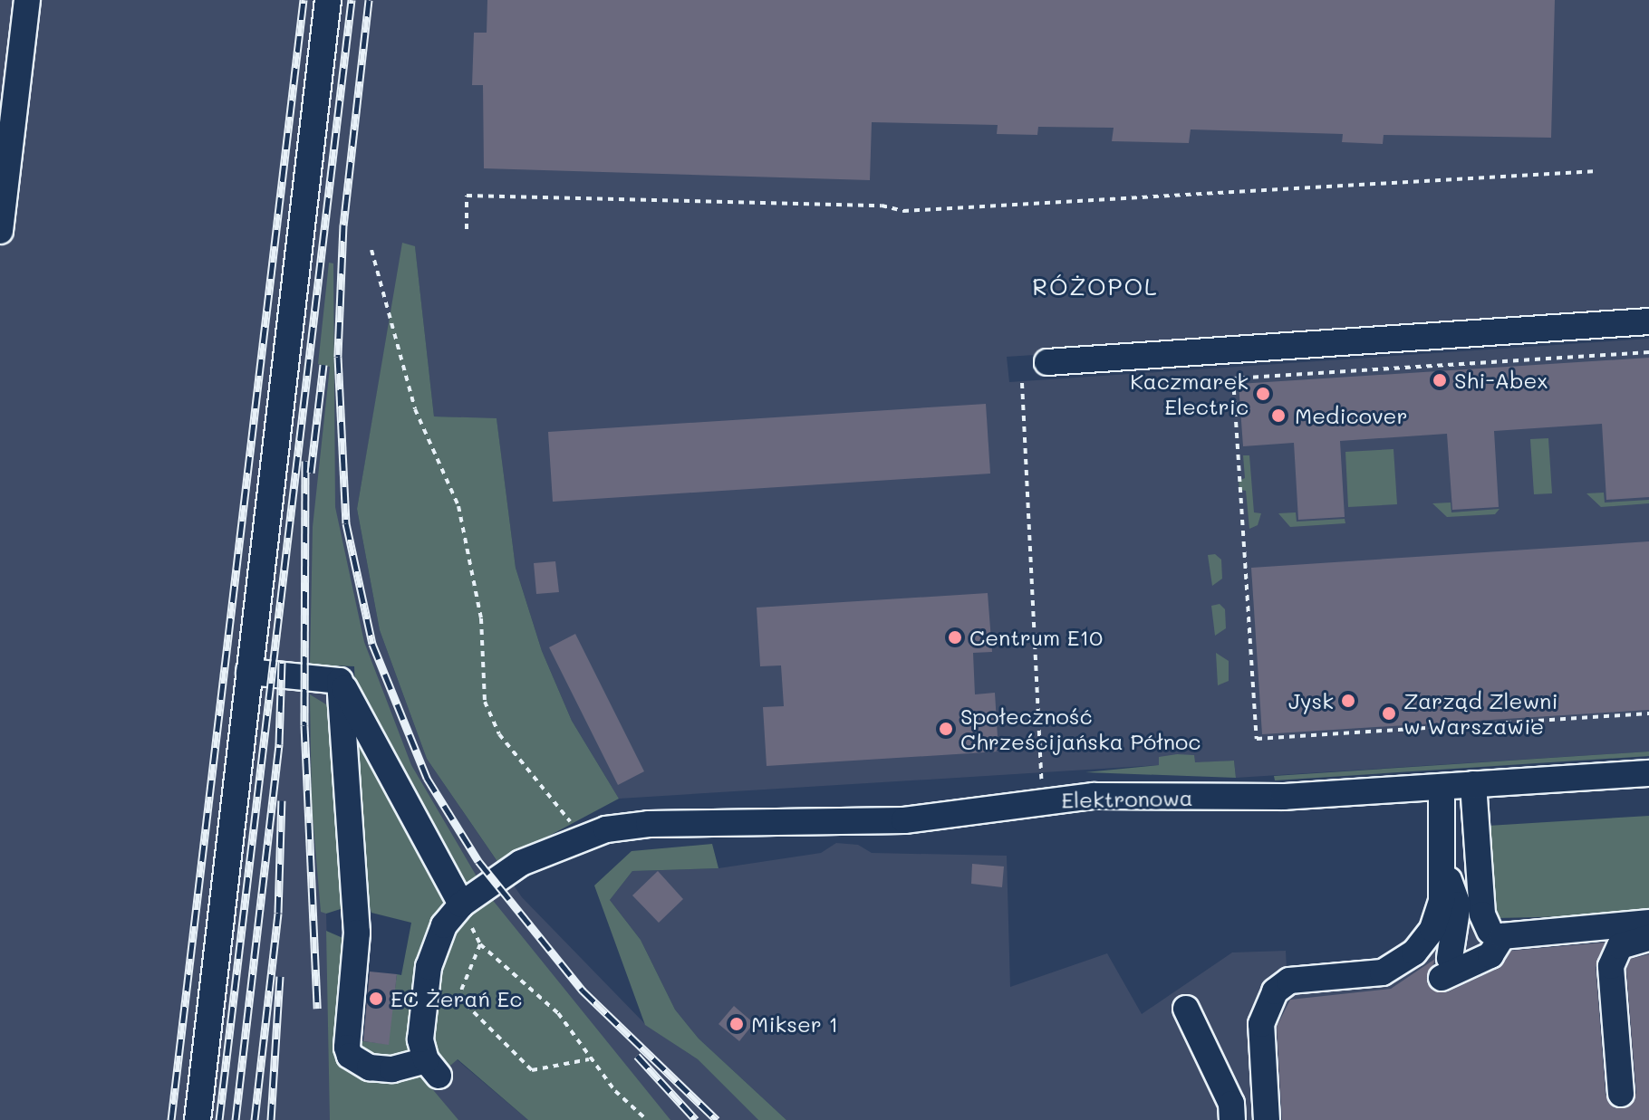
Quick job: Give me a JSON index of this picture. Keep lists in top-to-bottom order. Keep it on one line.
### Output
{"streets":{"street":["Elektronowa"]},"districts":["RÓŻOPOL"],"places":["Shi-Abex","Kaczmarek Electric","Medicover","Centrum E10","Jysk","Zarząd Zlewni w Warszawie","Społeczność Chrześcijańska Północ","EC Żerań Ec","Mikser 1"]}
